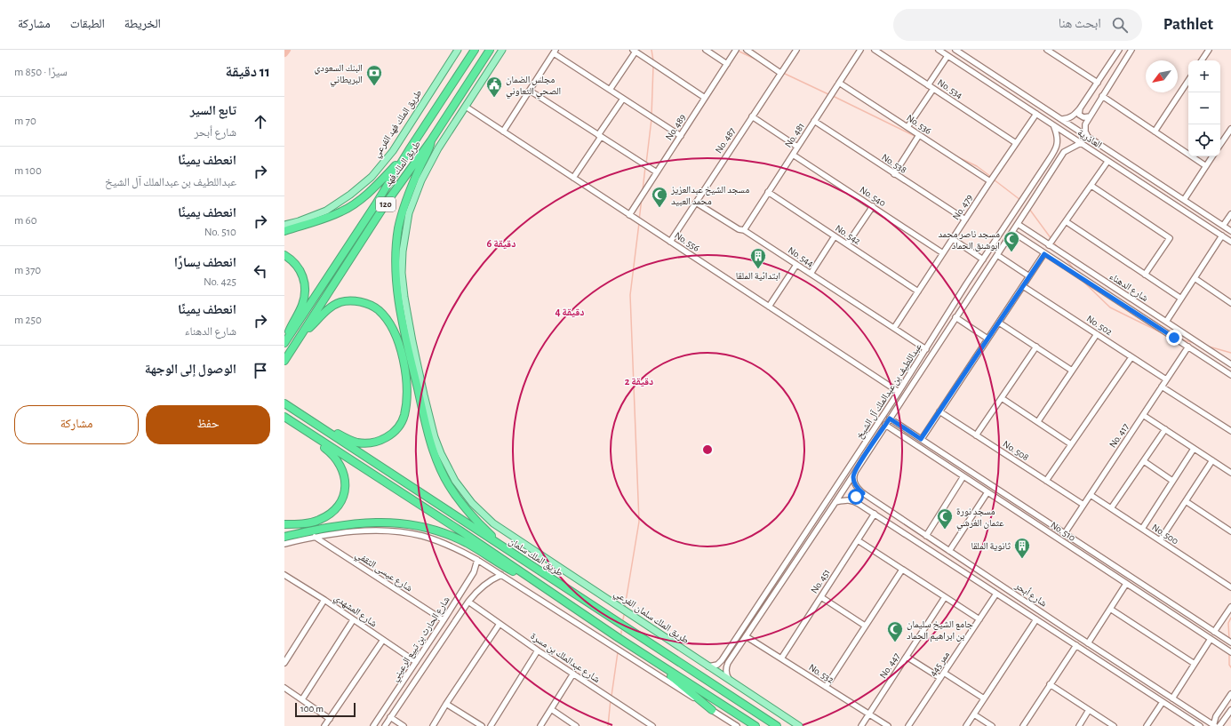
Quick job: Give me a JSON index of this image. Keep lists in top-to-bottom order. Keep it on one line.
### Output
{"streets":{"highway":["طريق الملك فهد","120","طريق الملك سلمان"],"main road":["طريق الملك فهد الفرعي","طريق الملك سلمان الفرعي"],"street":["No. 534","No. 536","No. 489","No. 481","العاذرية","No. 487","No. 538","No. 540","No. 479","No. 542","No. 556","No. 544","شارع الدهناء","No. 502","عبداللطيف بن عبدالملك آل الشيخ","No. 417","No. 508","No. 510","No. 500","شارع عيسى الثقفي","No. 451","شارع أبحر","شارع المشهدي","شارع الحارث بن تبيع الرعيني","شارع عبدالملك بن مسرة","ممر 445","No. 447","No. 532"]},"crossings":[["No. 534","No. 479"],["No. 536","No. 481"],["No. 536","No. 479"],["No. 489","No. 556"],["No. 481","No. 538"],["No. 481","No. 540"],["No. 481","No. 542"],["No. 481","No. 544"],["العاذرية","No. 479"],["No. 487","No. 556"],["No. 487","No. 544"],["No. 538","No. 479"],["No. 540","No. 479"],["No. 479","No. 542"],["No. 479","No. 544"],["No. 556","عبداللطيف بن عبدالملك آل الشيخ"],["No. 556","طريق الملك سلمان الفرعي"],["No. 544","عبداللطيف بن عبدالملك آل الشيخ"],["شارع الدهناء","عبداللطيف بن عبدالملك آل الشيخ"],["شارع الدهناء","No. 417"],["No. 502","No. 417"],["عبداللطيف بن عبدالملك آل الشيخ","No. 510"],["عبداللطيف بن عبدالملك آل الشيخ","شارع أبحر"],["عبداللطيف بن عبدالملك آل الشيخ","No. 532"],["No. 417","No. 508"],["No. 417","No. 510"],["No. 417","No. 500"],["شارع عيسى الثقفي","شارع الحارث بن تبيع الرعيني"],["No. 451","شارع أبحر"],["No. 451","No. 532"],["شارع أبحر","ممر 445"],["شارع المشهدي","شارع الحارث بن تبيع الرعيني"],["شارع الحارث بن تبيع الرعيني","شارع عبدالملك بن مسرة"],["No. 447","No. 532"]],"places":{"bank":["البنك السعودي البريطاني"],"public building":["مجلس الضمان الصحي التعاوني"],"mosque":["مسجد الشيخ عبدالعزيز محمد العبيد","مسجد ناصر محمد ابوشنق الحماد","مسجد نورة عثمان الغرشي","جامع الشيخ سليمان بن ابراهيم الحماد"],"building":["ابتدائية الملقا","ثانوية الملقا"]},"scale_bar":"100 m","north":"bottom left","page":{"header":"Pathlet","search":"ابحث هنا","nav":["الخريطة","الطبقات","مشاركة"],"heading":["11 دقيقة","سيرًا · 850 m"],"map_buttons":["+","−"],"list":[["تابع السير","شارع أبحر","70 m"],["انعطف يمينًا","عبداللطيف بن عبدالملك آل الشيخ","100 m"],["انعطف يمينًا","No. 510","60 m"],["انعطف يسارًا","No. 425","370 m"],["انعطف يمينًا","شارع الدهناء","250 m"],"الوصول إلى الوجهة"],"buttons":["حفظ","مشاركة"],"scale":"100 m"},"rings":["6 دقيقة","4 دقيقة","2 دقيقة"]}
